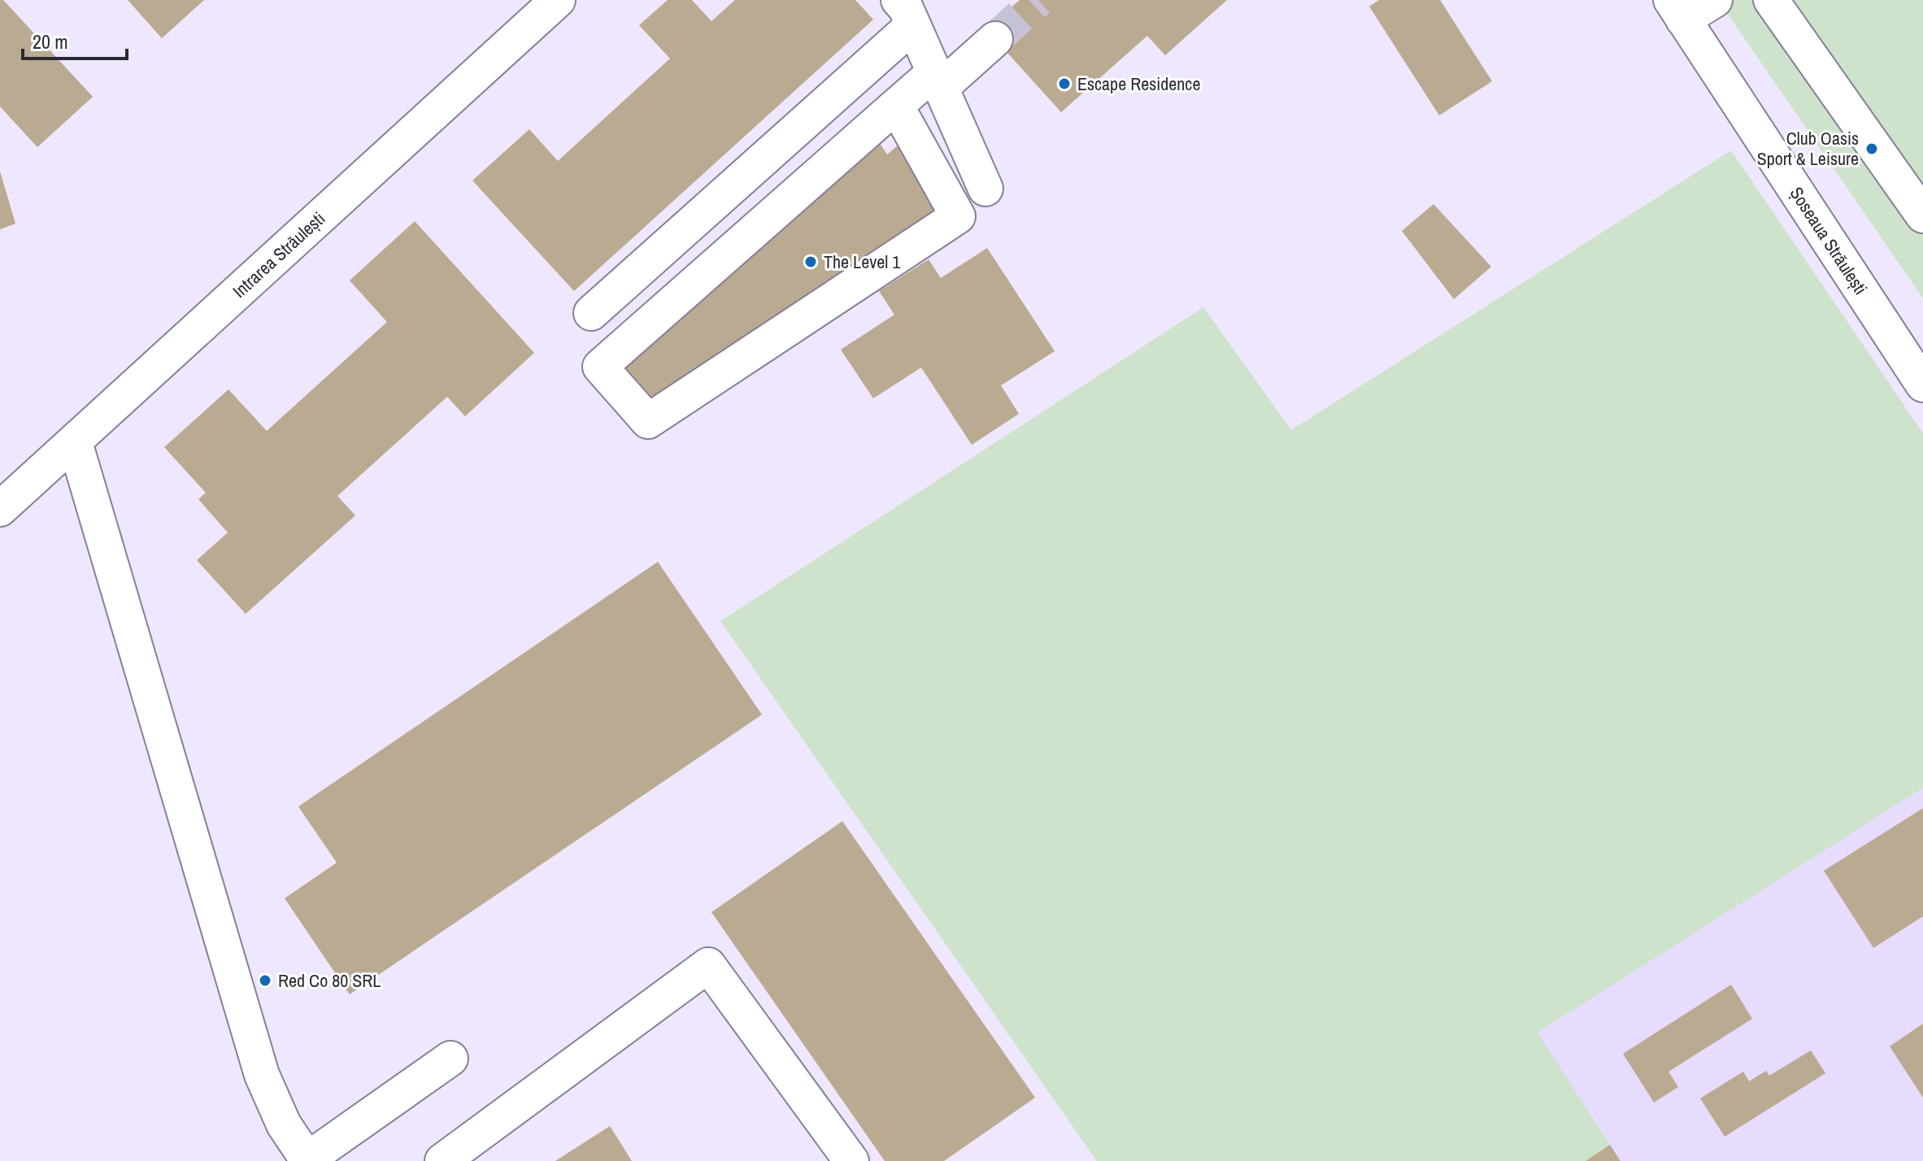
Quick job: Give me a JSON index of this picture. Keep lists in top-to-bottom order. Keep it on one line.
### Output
{"streets":{"street":["Șoseaua Străulești","Intrarea Străulești"]},"places":["Escape Residence","Club Oasis Sport & Leisure","The Level 1","Red Co 80 SRL"],"scale_bar":"20 m"}
